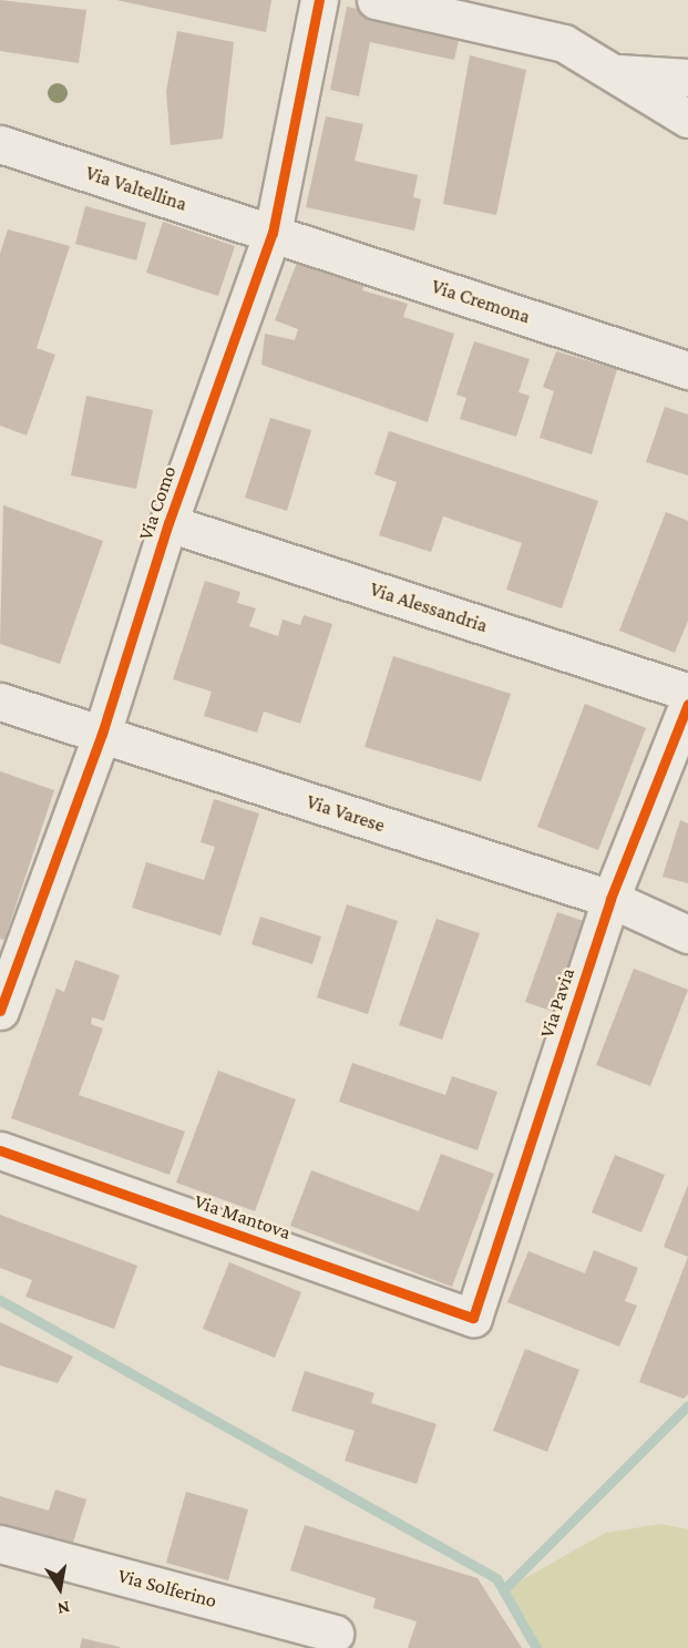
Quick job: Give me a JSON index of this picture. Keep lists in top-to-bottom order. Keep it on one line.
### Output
{"streets":{"street":["Via Valtellina","Via Cremona","Via Como","Via Alessandria","Via Varese","Via Pavia","Via Mantova","Via Solferino"]},"crossings":[["Via Valtellina","Via Cremona"],["Via Valtellina","Via Como"],["Via Cremona","Via Como"],["Via Como","Via Alessandria"],["Via Como","Via Varese"],["Via Varese","Via Pavia"],["Via Pavia","Via Mantova"]],"north":"bottom"}
